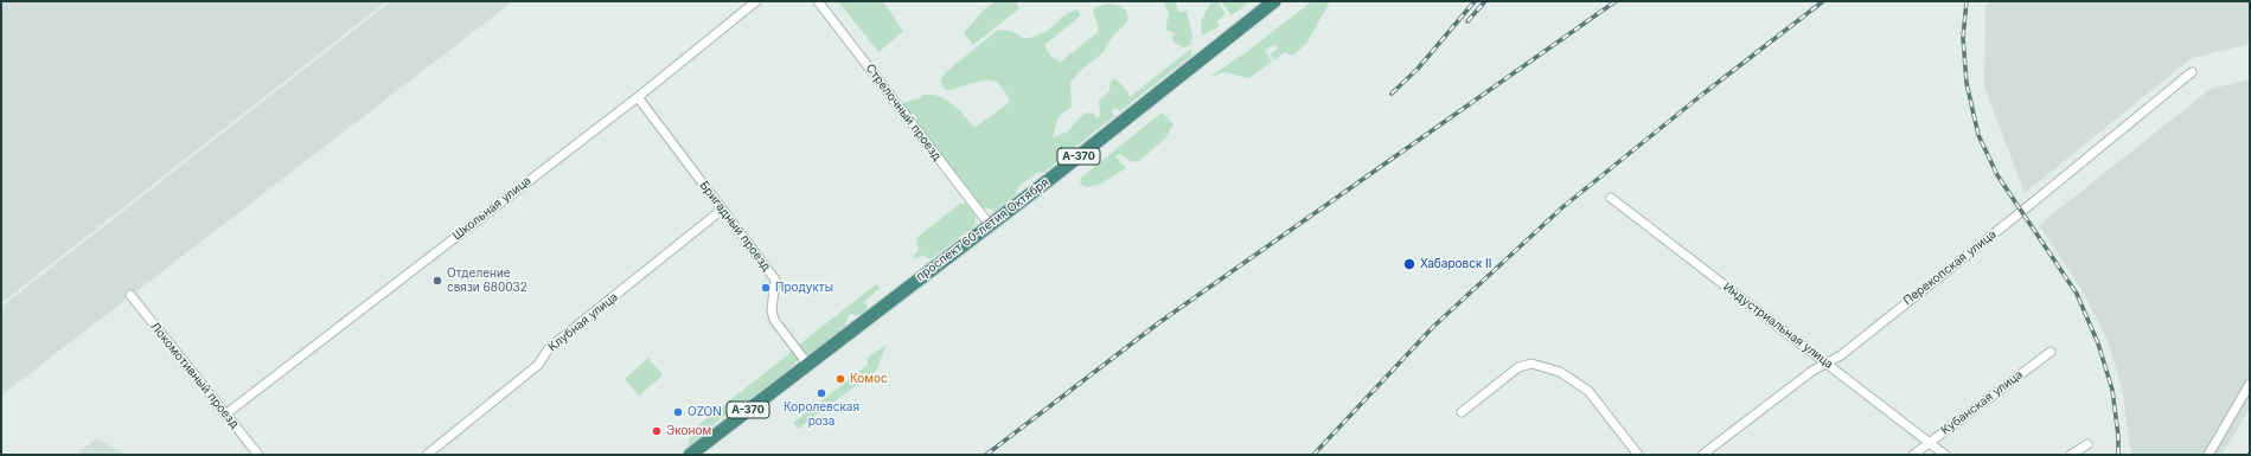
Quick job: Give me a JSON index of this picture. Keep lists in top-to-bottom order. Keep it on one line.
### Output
{"streets":{"highway":["А-370","проспект 60-летия Октября"],"street":["Стрелочный проезд","Школьная улица","Бригадный проезд","Перекопская улица","Клубная улица","Индустриальная улица","Локомотивный проезд","Кубанская улица"]},"crossings":[["Стрелочный проезд","проспект 60-летия Октября"],["Школьная улица","Бригадный проезд"],["Школьная улица","Локомотивный проезд"],["Бригадный проезд","проспект 60-летия Октября"],["Бригадный проезд","Клубная улица"],["Перекопская улица","Индустриальная улица"],["Индустриальная улица","Кубанская улица"]],"places":["Хабаровск II","Отделение связи 680032","Продукты","Комос","Королевская роза","OZON","Эконом"]}
